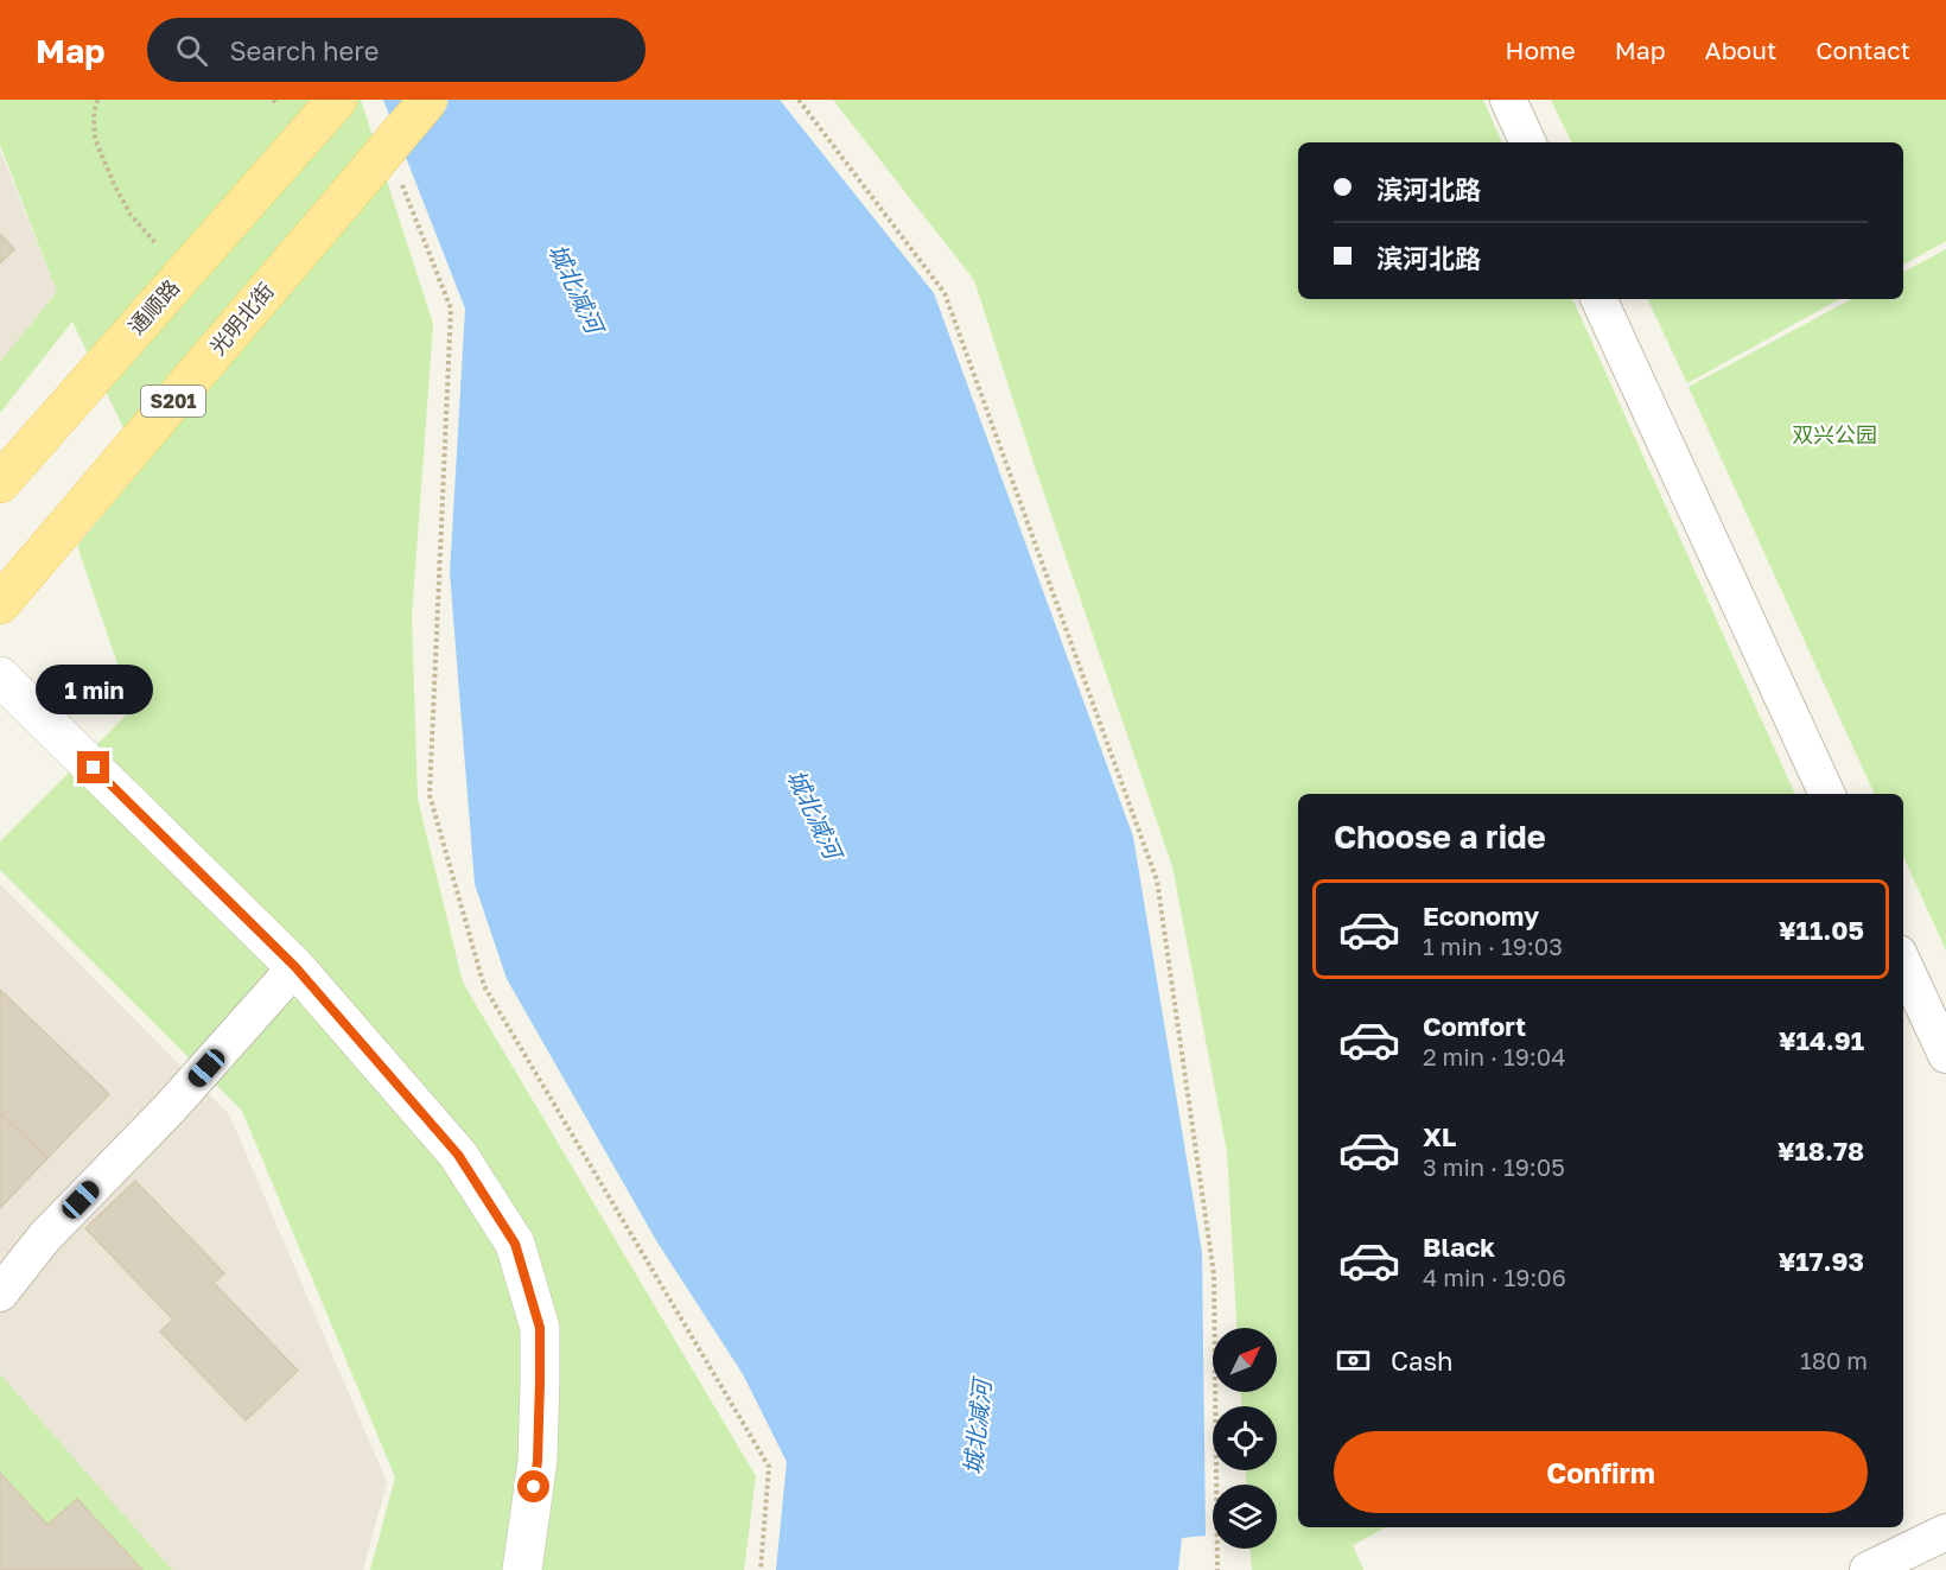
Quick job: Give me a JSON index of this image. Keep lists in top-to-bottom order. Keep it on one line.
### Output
{"streets":{"main road":["通顺路","光明北街","S201"]},"water":["城北减河"],"parks":["双兴公园"],"north":"top right","page":{"header":"Map","search":"Search here","nav":["Home","Map","About","Contact"],"banner":["滨河北路","滨河北路"],"bubble":"1 min","heading":"Choose a ride","list":[{"name":"Economy","note":"1 min · 19:03","value":"¥11.05"},{"name":"Comfort","note":"2 min · 19:04","value":"¥14.91"},{"name":"XL","note":"3 min · 19:05","value":"¥18.78"},{"name":"Black","note":"4 min · 19:06","value":"¥17.93"}],"pay":["Cash","180 m"],"buttons":"Confirm"}}
